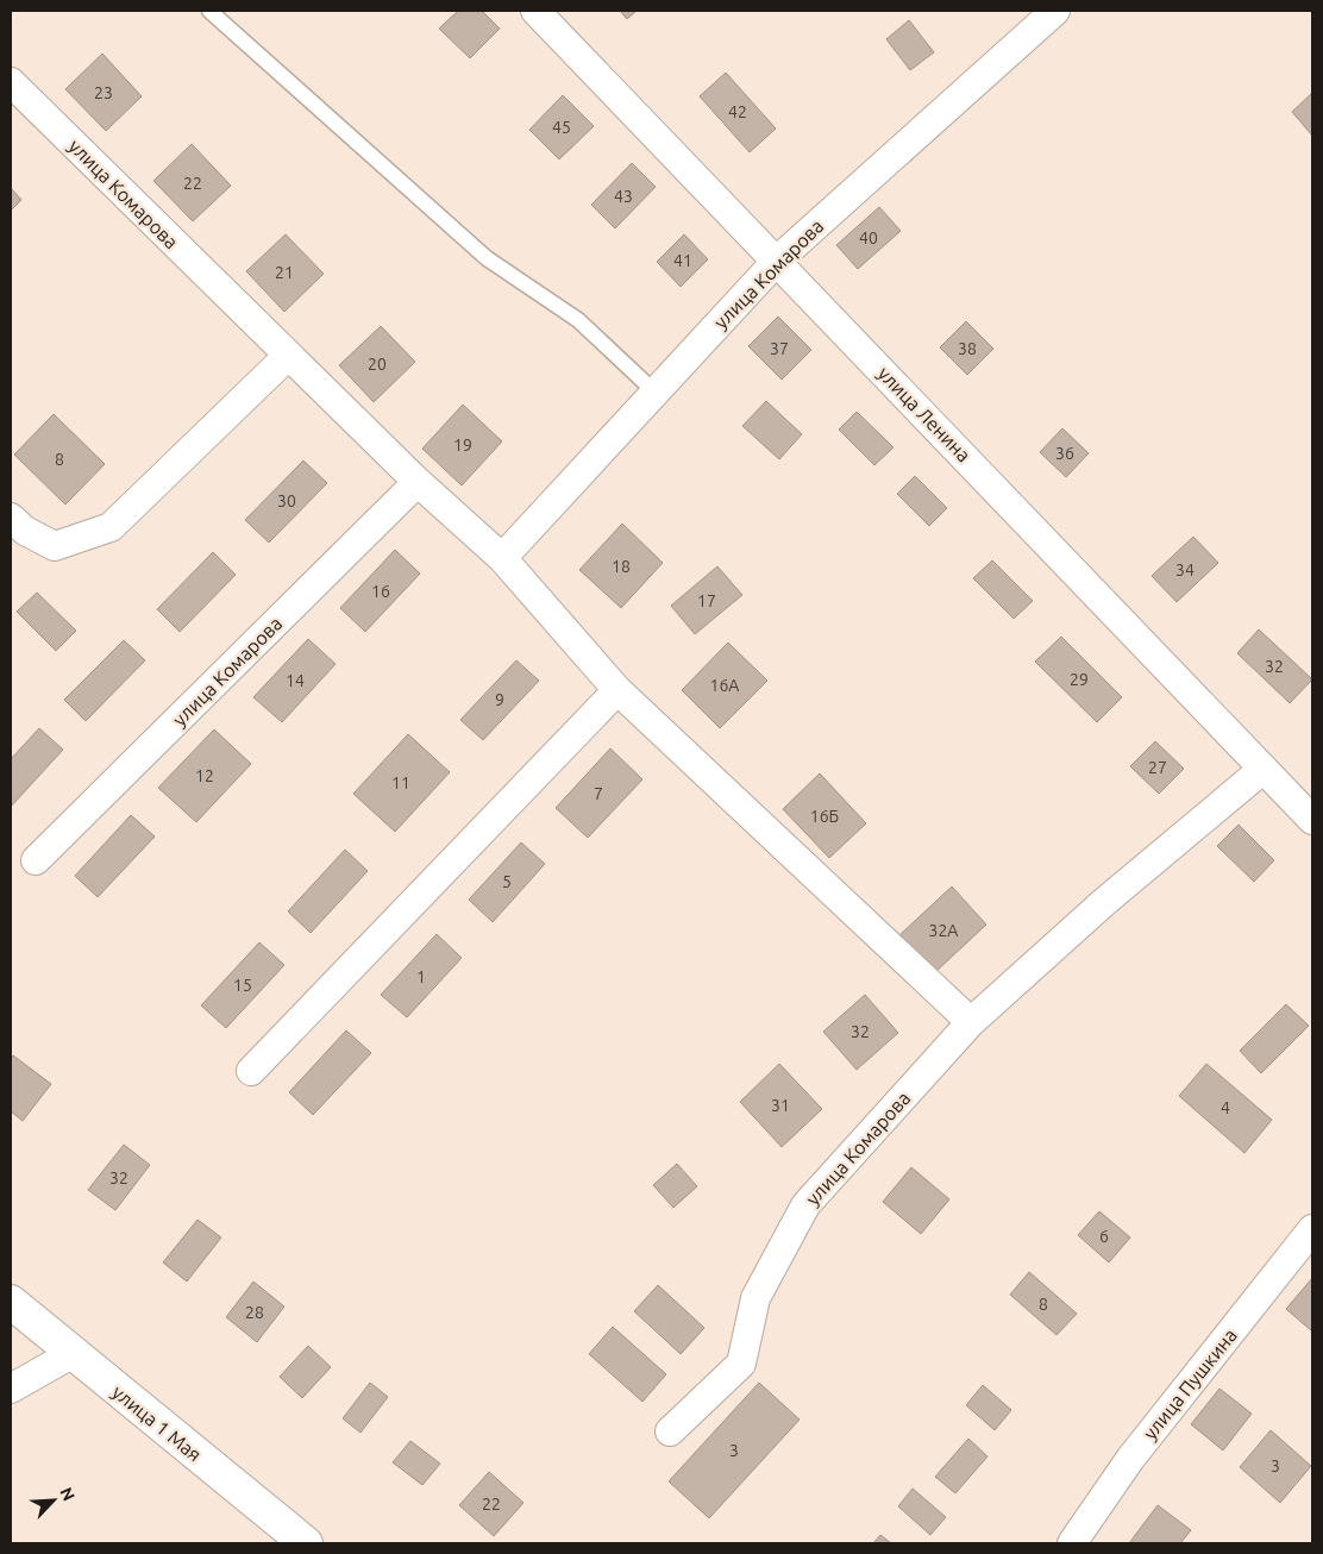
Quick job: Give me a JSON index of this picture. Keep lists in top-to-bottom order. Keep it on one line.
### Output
{"streets":{"main road":["улица 1 Мая"],"street":["улица Комарова","улица Ленина","улица Пушкина"]},"crossings":[["улица Комарова","улица Ленина"]],"house_numbers":["23","42","45","22","43","40","41","21","37","38","20","19","36","8","30","18","34","16","17","32","29","14","16А","9","27","12","11","7","16Б","5","32А","1","15","32","31","4","32","6","8","28","3","3","22"],"north":"top right"}
